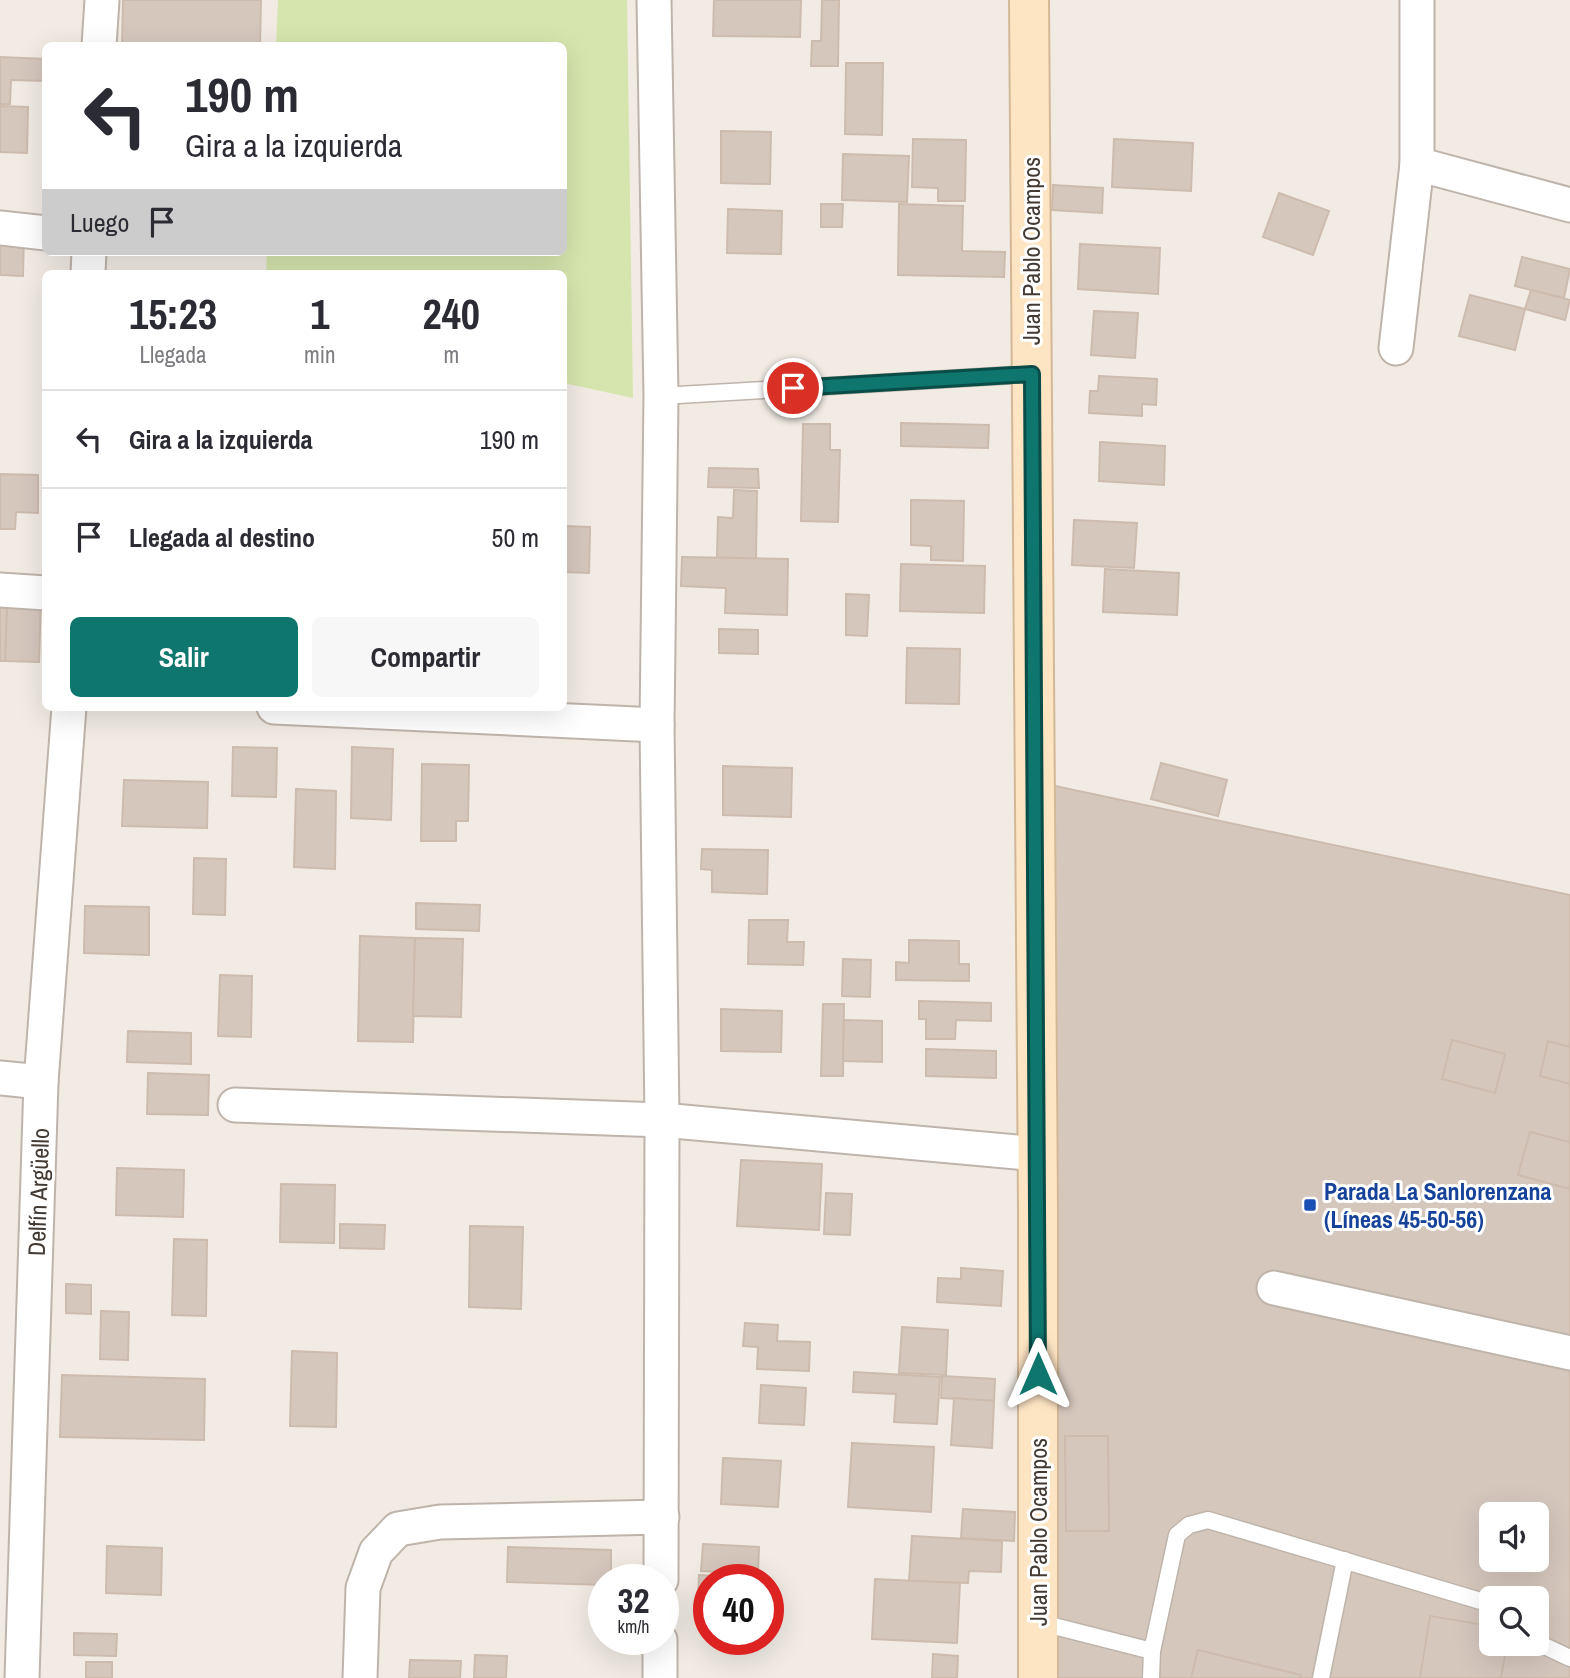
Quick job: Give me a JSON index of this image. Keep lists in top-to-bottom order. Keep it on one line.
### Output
{"streets":{"street":["Juan Pablo Ocampos","Delfín Argüello"]},"places":{"transit":["Parada La Sanlorenzana (Líneas 45-50-56)"]},"page":{"turn":["190 m","Gira a la izquierda"],"then":"Luego","eta":["15:23","Llegada","1","min","240","m"],"list":[{"name":"Gira a la izquierda","value":"190 m"},{"name":"Llegada al destino","value":"50 m"}],"buttons":["Salir","Compartir"],"speed":"32 km/h","limit":"40"}}
